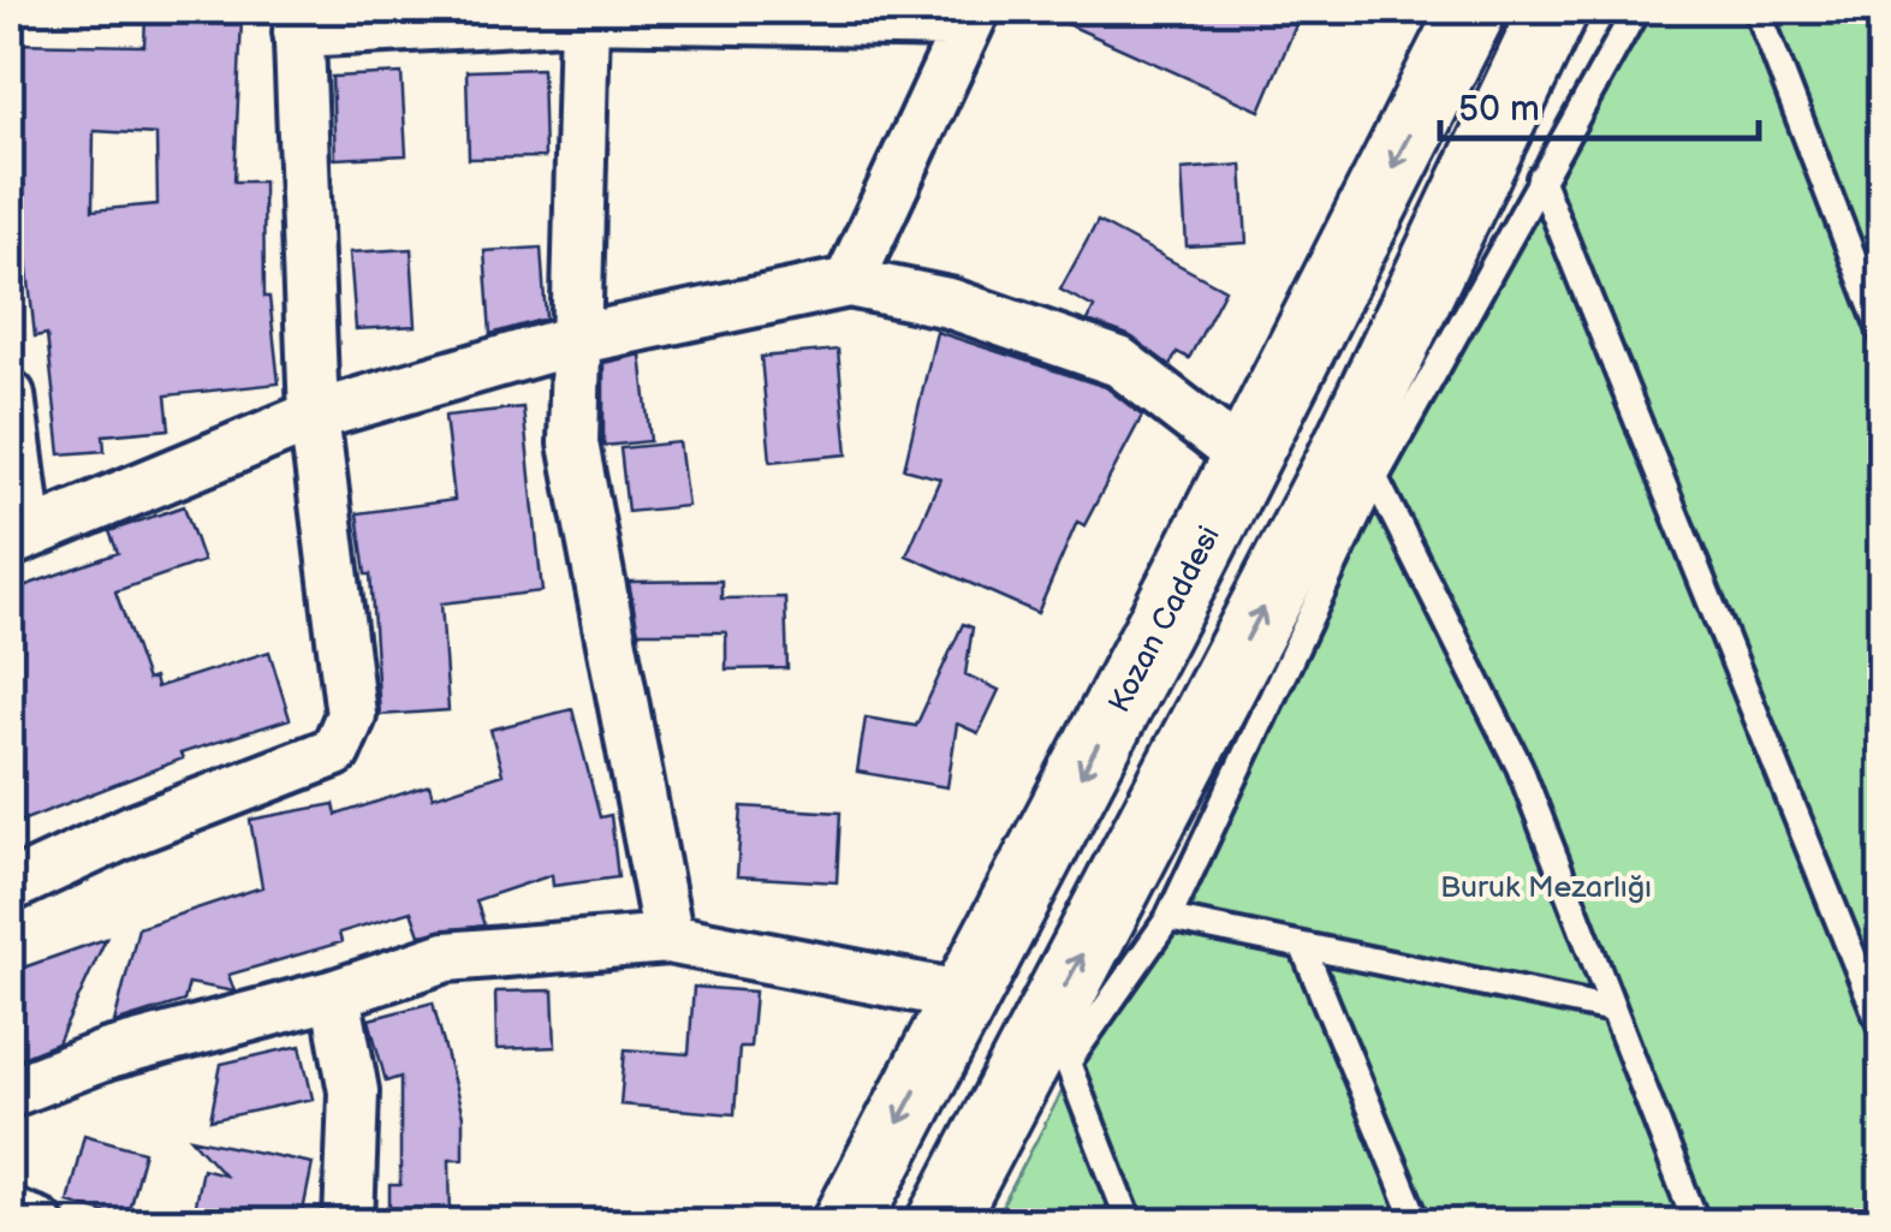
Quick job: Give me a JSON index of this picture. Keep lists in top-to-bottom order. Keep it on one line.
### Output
{"streets":{"highway":["Kozan Caddesi"]},"parks":["Buruk Mezarlığı"],"scale_bar":"50 m"}
